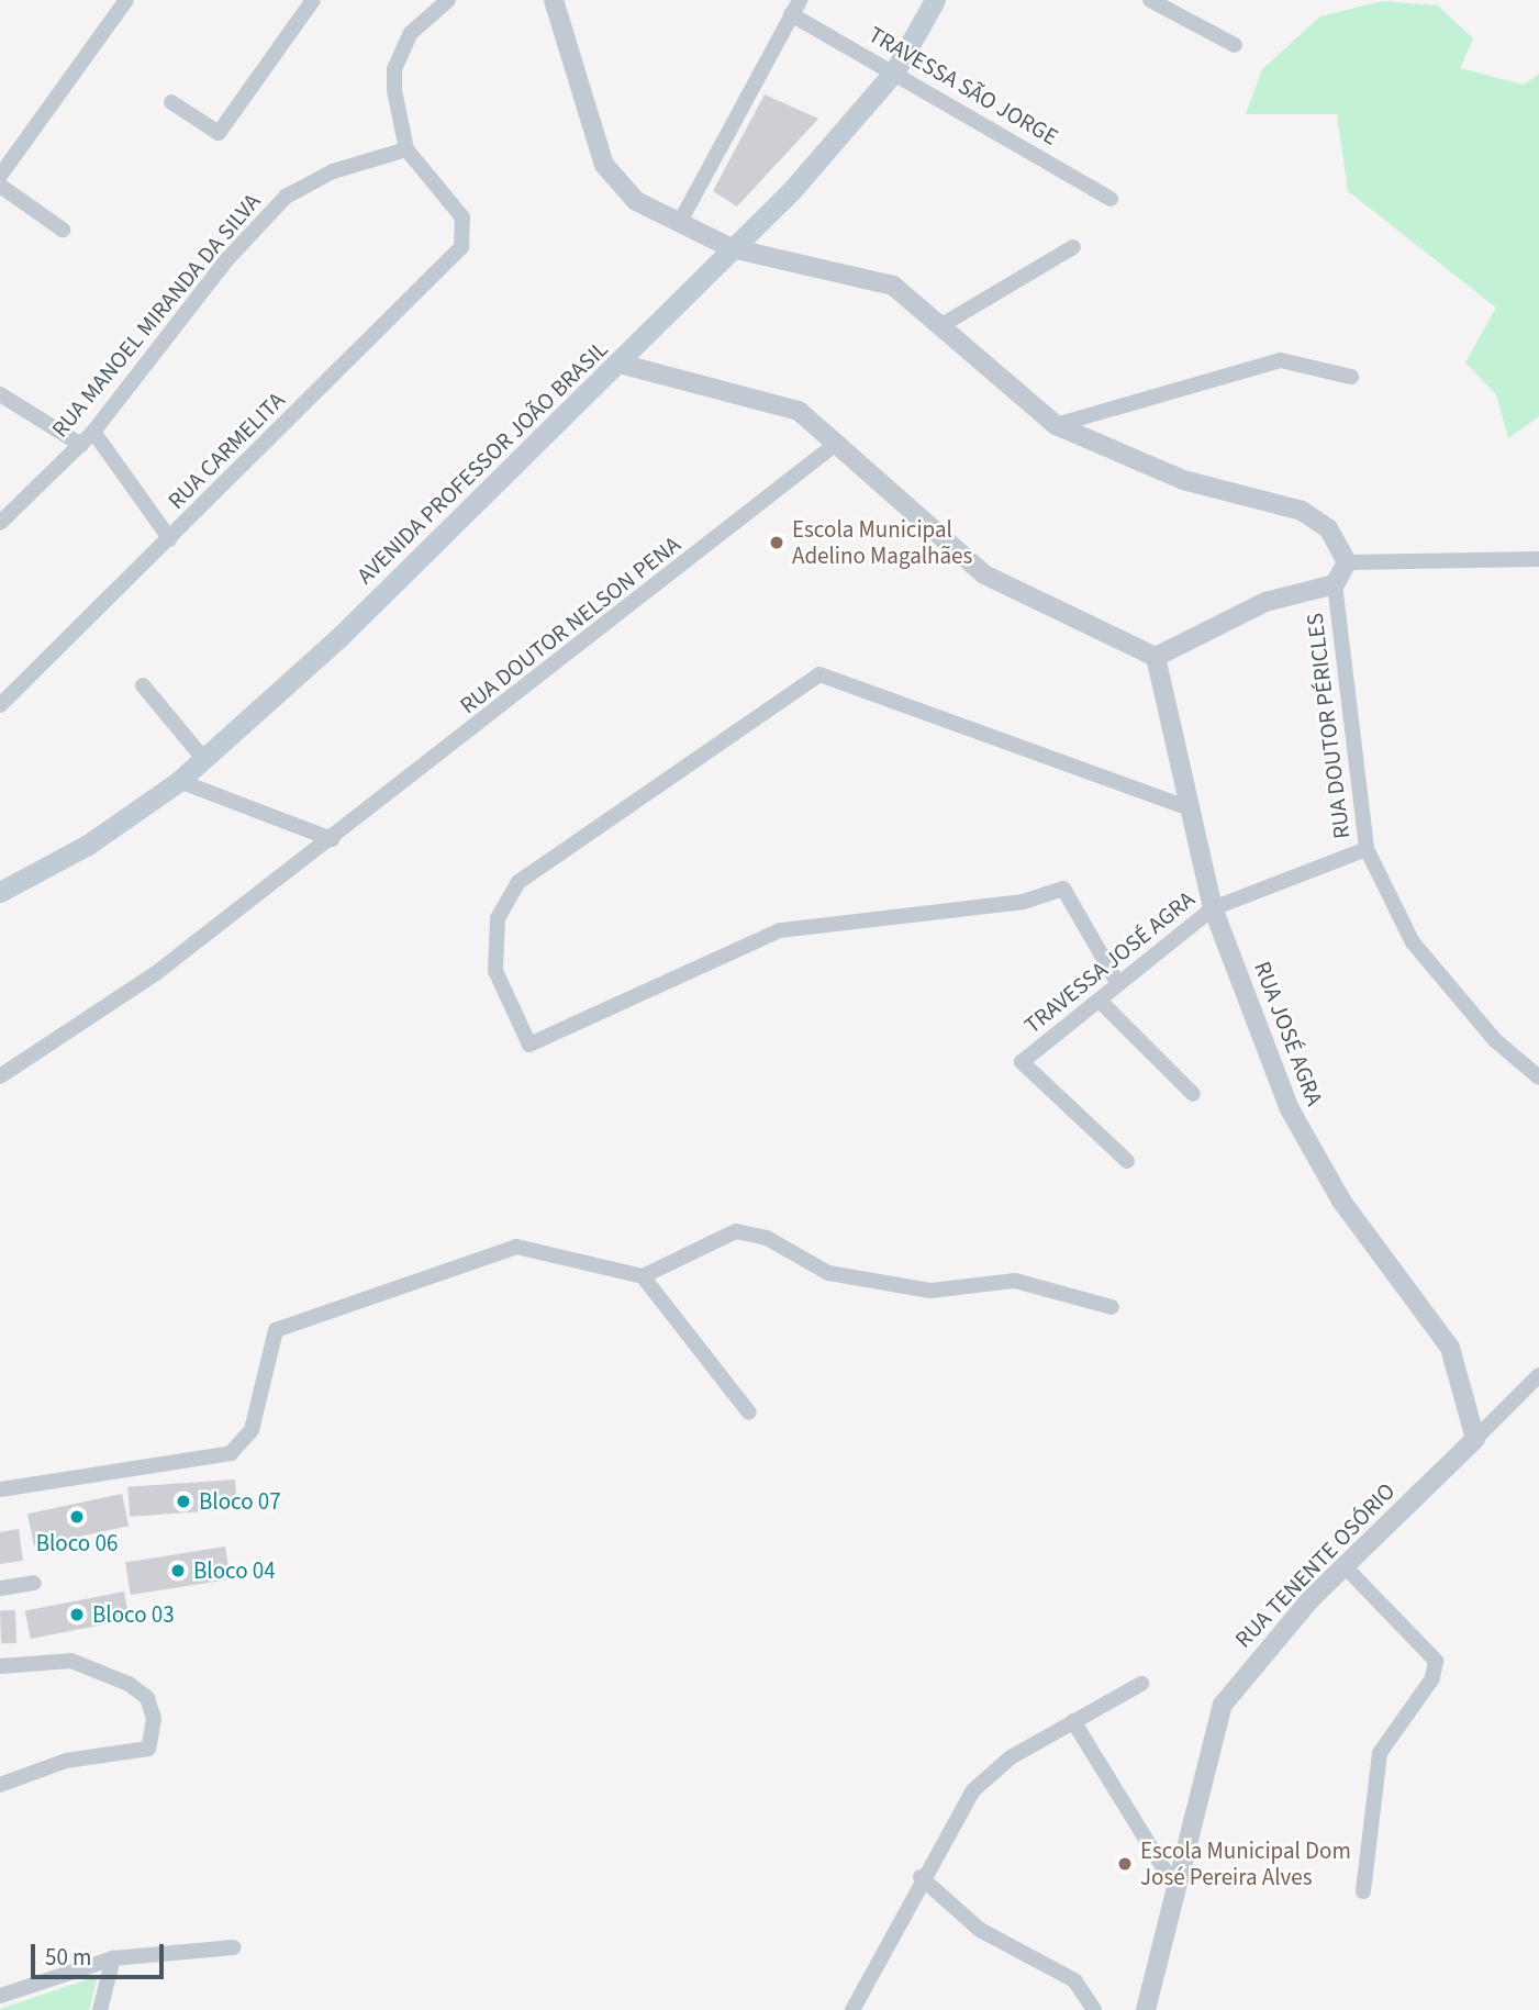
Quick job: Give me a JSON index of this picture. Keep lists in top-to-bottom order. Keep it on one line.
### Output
{"streets":{"main road":["AVENIDA PROFESSOR JOÃO BRASIL"],"street":["TRAVESSA SÃO JORGE","RUA MANOEL MIRANDA DA SILVA","RUA CARMELITA","RUA DOUTOR NELSON PENA","RUA DOUTOR PÉRICLES","TRAVESSA JOSÉ AGRA","RUA JOSÉ AGRA","RUA TENENTE OSÓRIO"]},"crossings":[["TRAVESSA SÃO JORGE","AVENIDA PROFESSOR JOÃO BRASIL"],["RUA MANOEL MIRANDA DA SILVA","RUA CARMELITA"],["RUA DOUTOR PÉRICLES","TRAVESSA JOSÉ AGRA"],["TRAVESSA JOSÉ AGRA","RUA JOSÉ AGRA"],["RUA JOSÉ AGRA","RUA TENENTE OSÓRIO"]],"places":["Escola Municipal Adelino Magalhães","Bloco 07","Bloco 06","Bloco 04","Bloco 03","Escola Municipal Dom José Pereira Alves"],"scale_bar":"50 m"}
